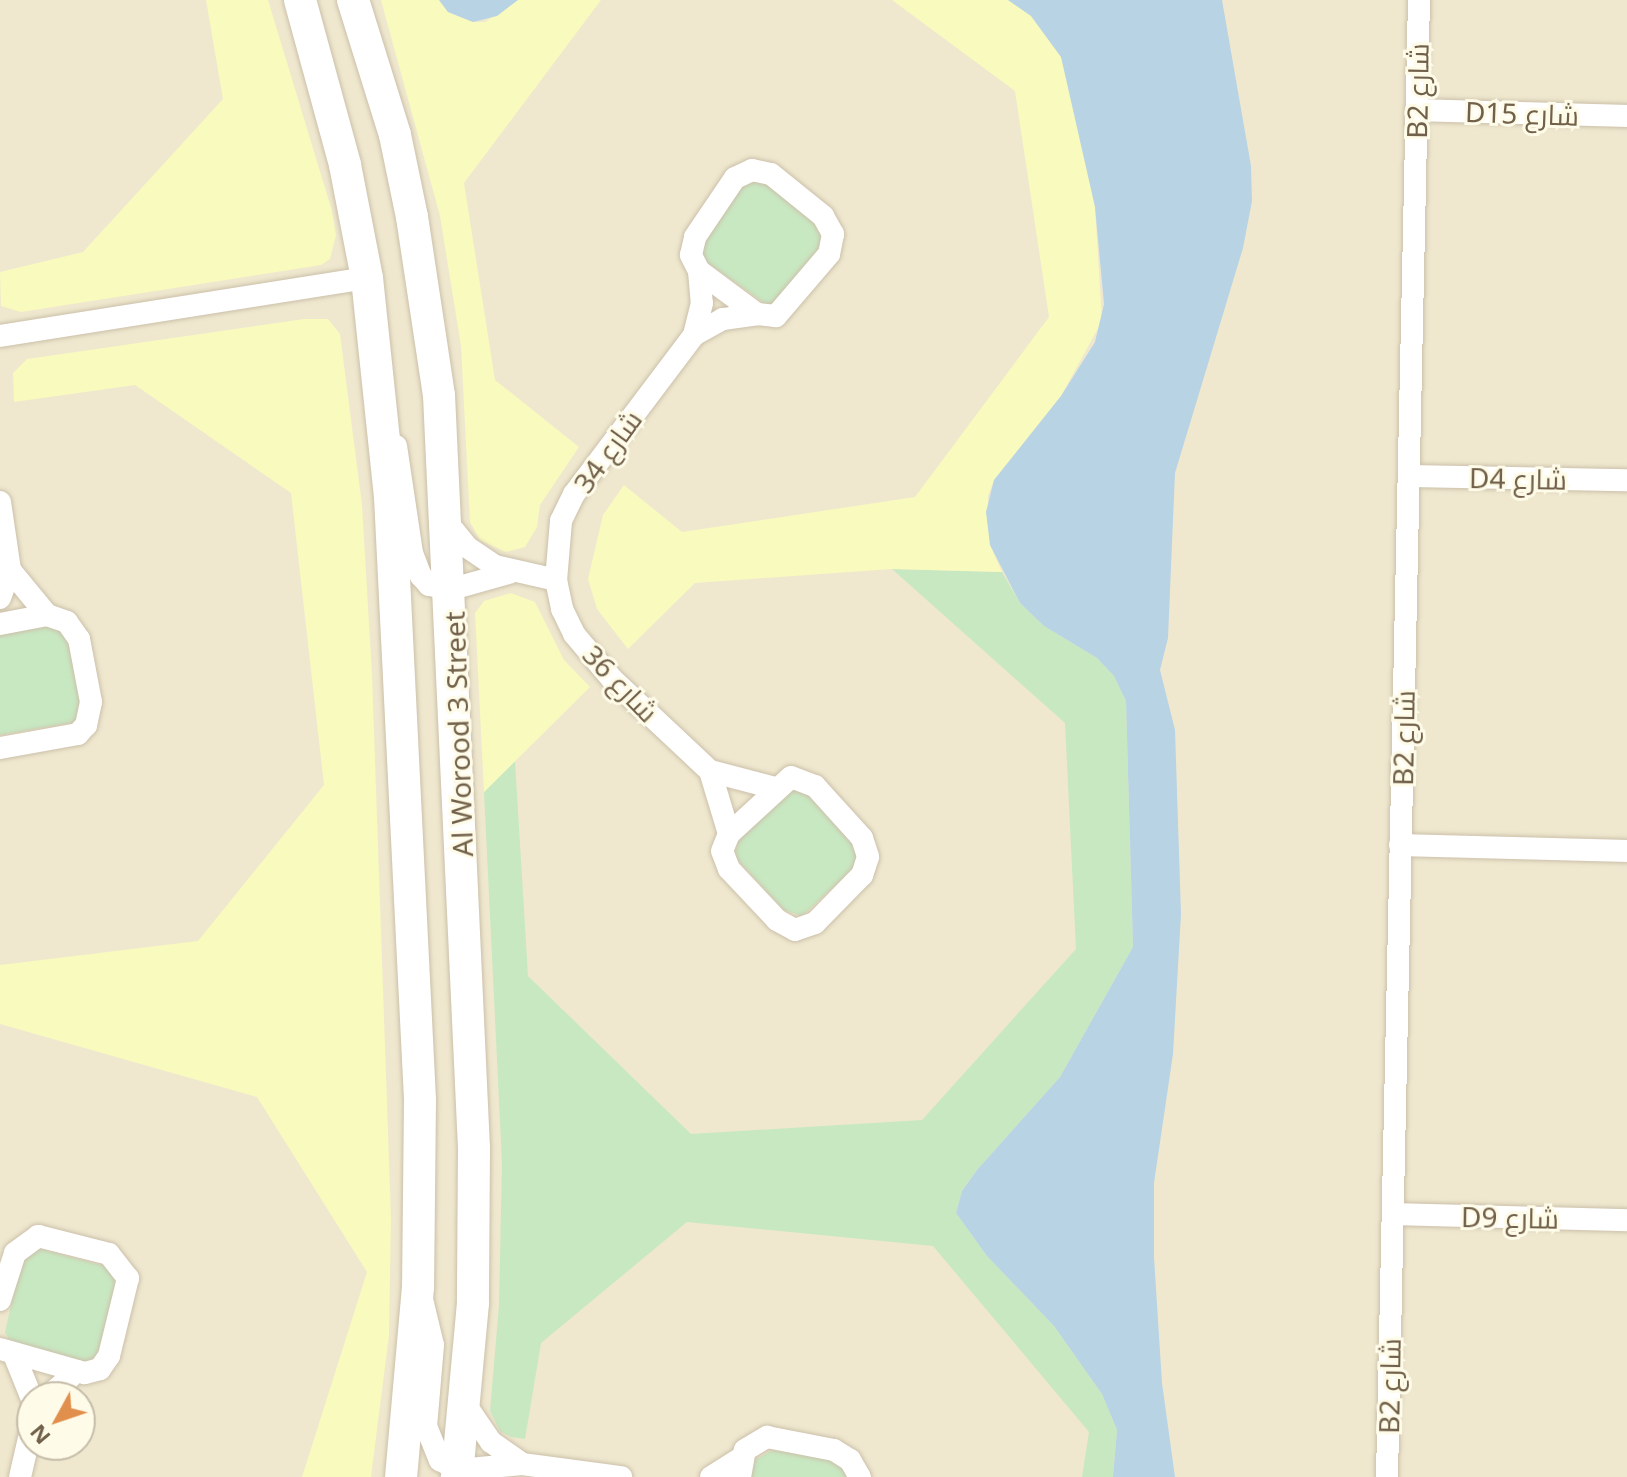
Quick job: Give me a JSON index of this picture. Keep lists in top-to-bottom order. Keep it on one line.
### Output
{"streets":{"street":["B2 شارع","D15 شارع","شارع 34","D4 شارع","شارع 36","Al Worood 3 Street","D9 شارع"]},"crossings":[["B2 شارع","D15 شارع"],["B2 شارع","D4 شارع"],["B2 شارع","D9 شارع"],["شارع 34","شارع 36"]],"north":"bottom left"}
